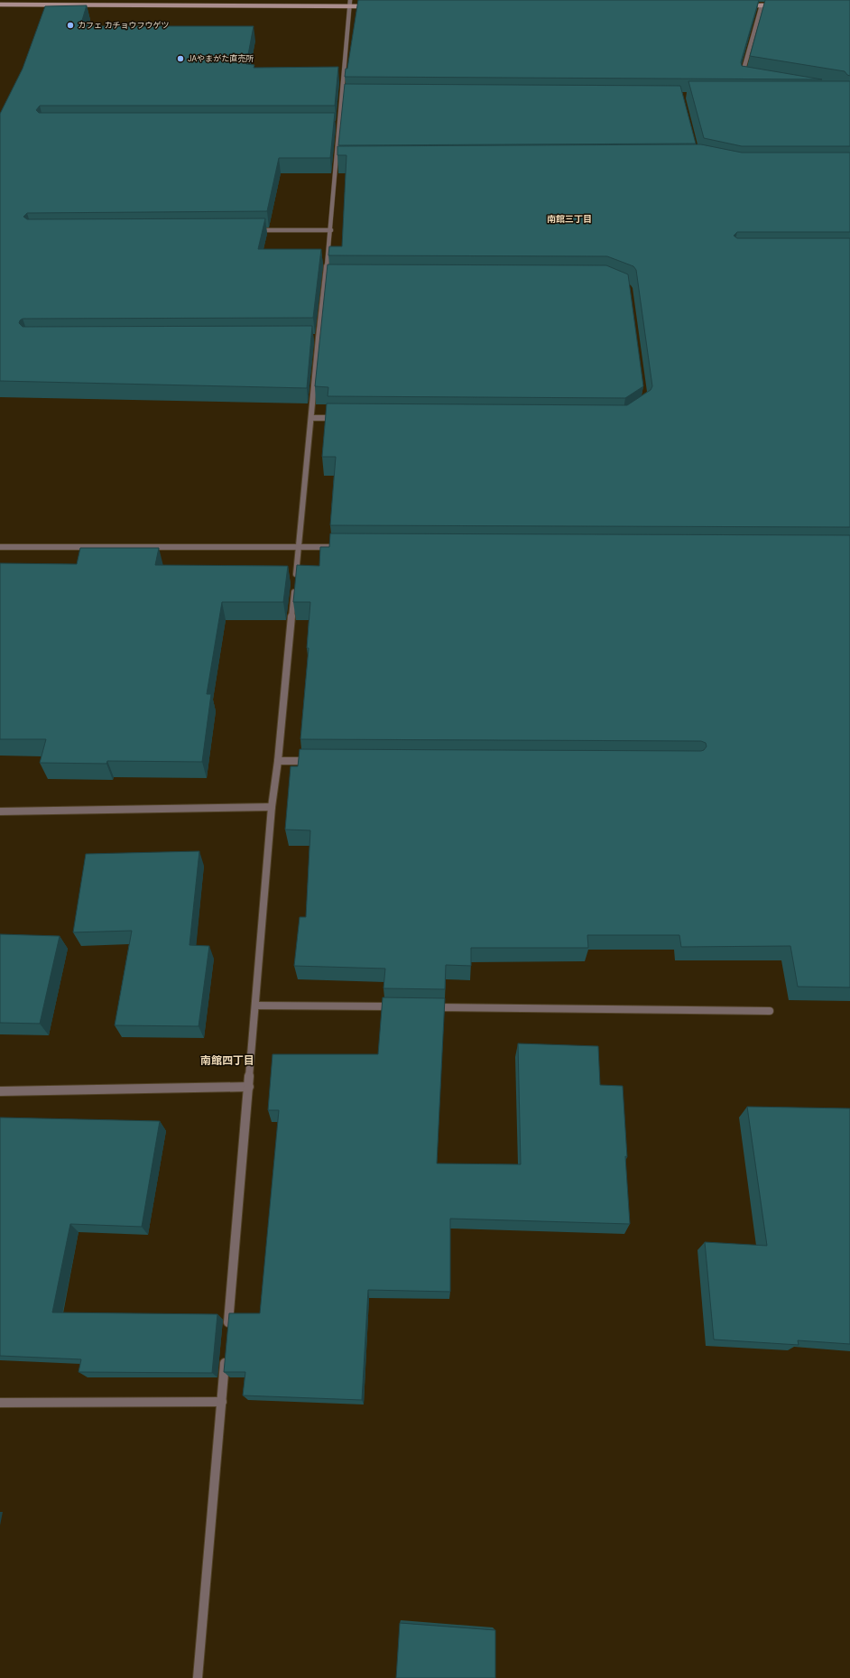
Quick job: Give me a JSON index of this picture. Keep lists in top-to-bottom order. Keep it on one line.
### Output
{"districts":["南館三丁目","南館四丁目"],"places":["カフェ カチョウフウゲツ","JAやまがた直売所"]}
